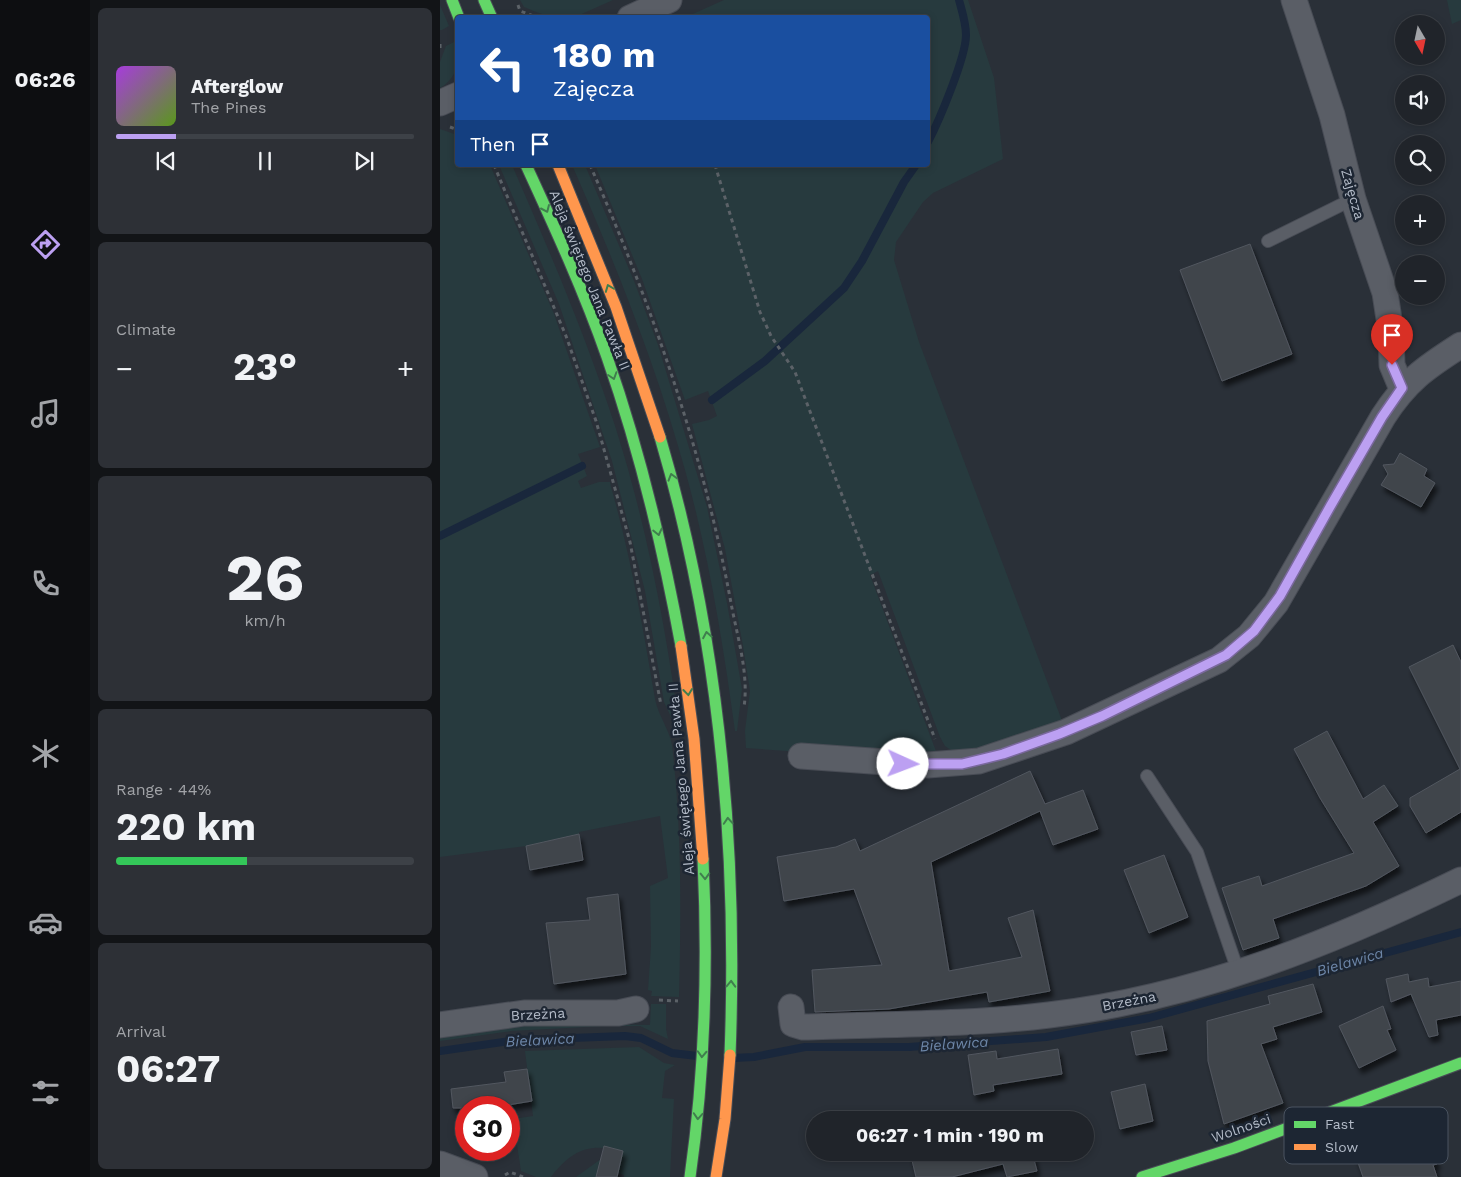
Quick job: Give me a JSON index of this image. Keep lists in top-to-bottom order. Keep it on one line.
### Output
{"streets":{"main road":["Aleja świętego Jana Pawła II","Wolności"],"street":["Zajęcza","Brzeżna"]},"water":["Bielawica"],"legend":["Fast","Slow"],"north":"bottom","page":{"tabs":"06:26","map_buttons":["+","−"],"turn":["180 m","Zajęcza"],"song":["Afterglow","The Pines"],"then":"Then","tile":["Climate",["26","km/h"],["Range · 44%","220 km"],["Arrival","06:27"]],"heat":["−","23°","+"],"limit":"30","trip":"06:27 · 1 min · 190 m"}}
